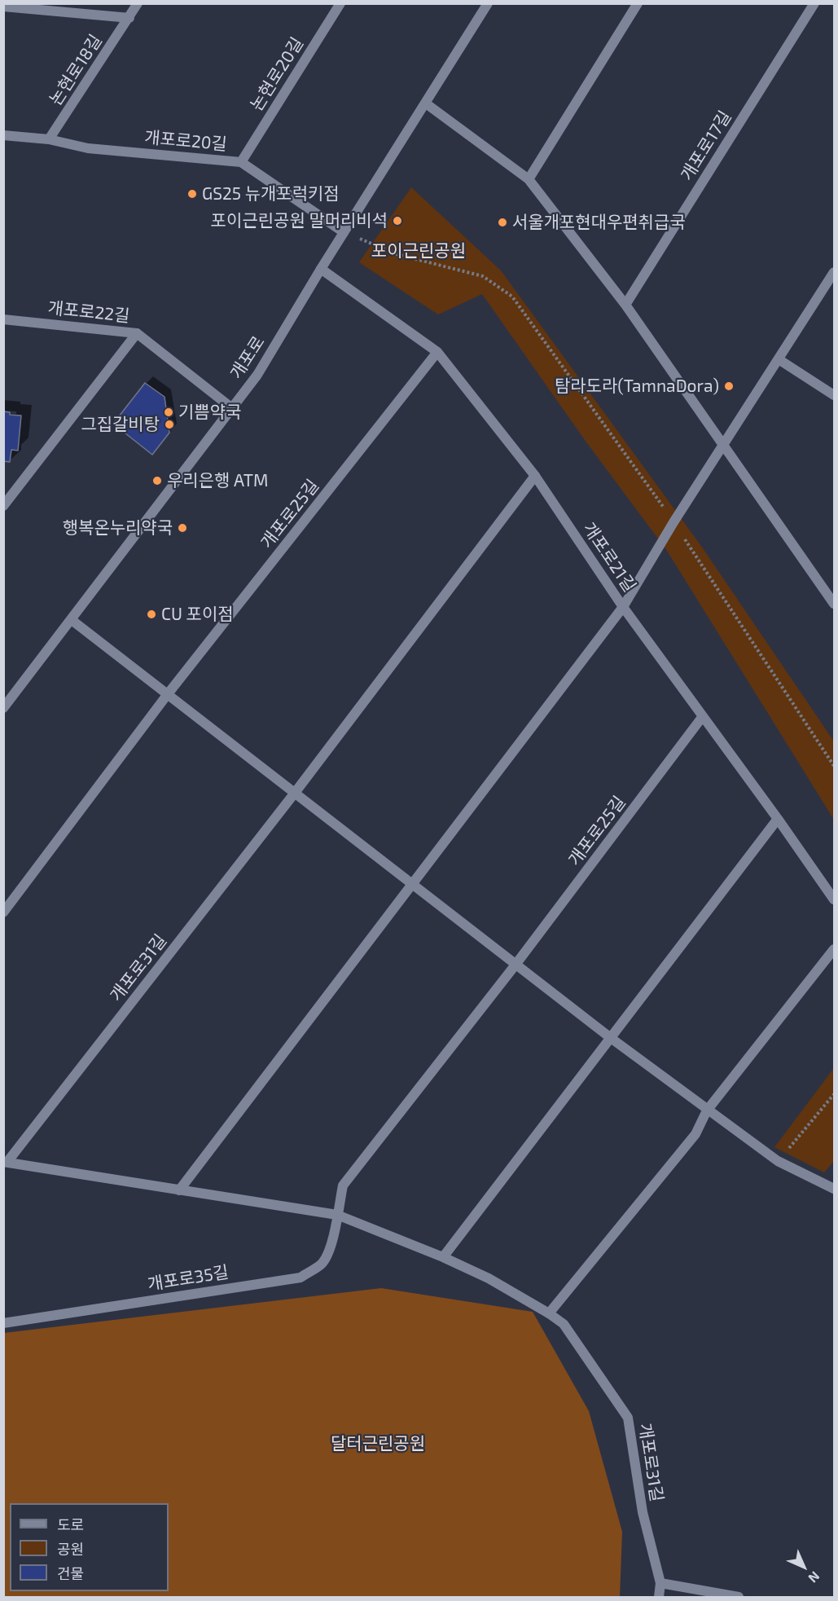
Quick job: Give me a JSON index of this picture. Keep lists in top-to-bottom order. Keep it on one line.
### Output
{"streets":{"street":["논현로18길","논현로20길","개포로20길","개포로17길","개포로22길","개포로","개포로25길","개포로21길","개포로31길","개포로35길"]},"crossings":[["논현로18길","개포로20길"],["논현로20길","개포로20길"],["개포로20길","개포로"],["개포로22길","개포로"],["개포로","개포로21길"],["개포로25길","개포로21길"],["개포로31길","개포로35길"]],"parks":["포이근린공원","달터근린공원"],"places":["GS25 뉴개포럭키점","포이근린공원 말머리비석","서울개포현대우편취급국","탐라도라(TamnaDora)","기쁨약국","그집갈비탕","우리은행 ATM","행복온누리약국","CU 포이점"],"legend":["도로","공원","건물"],"north":"bottom right"}
